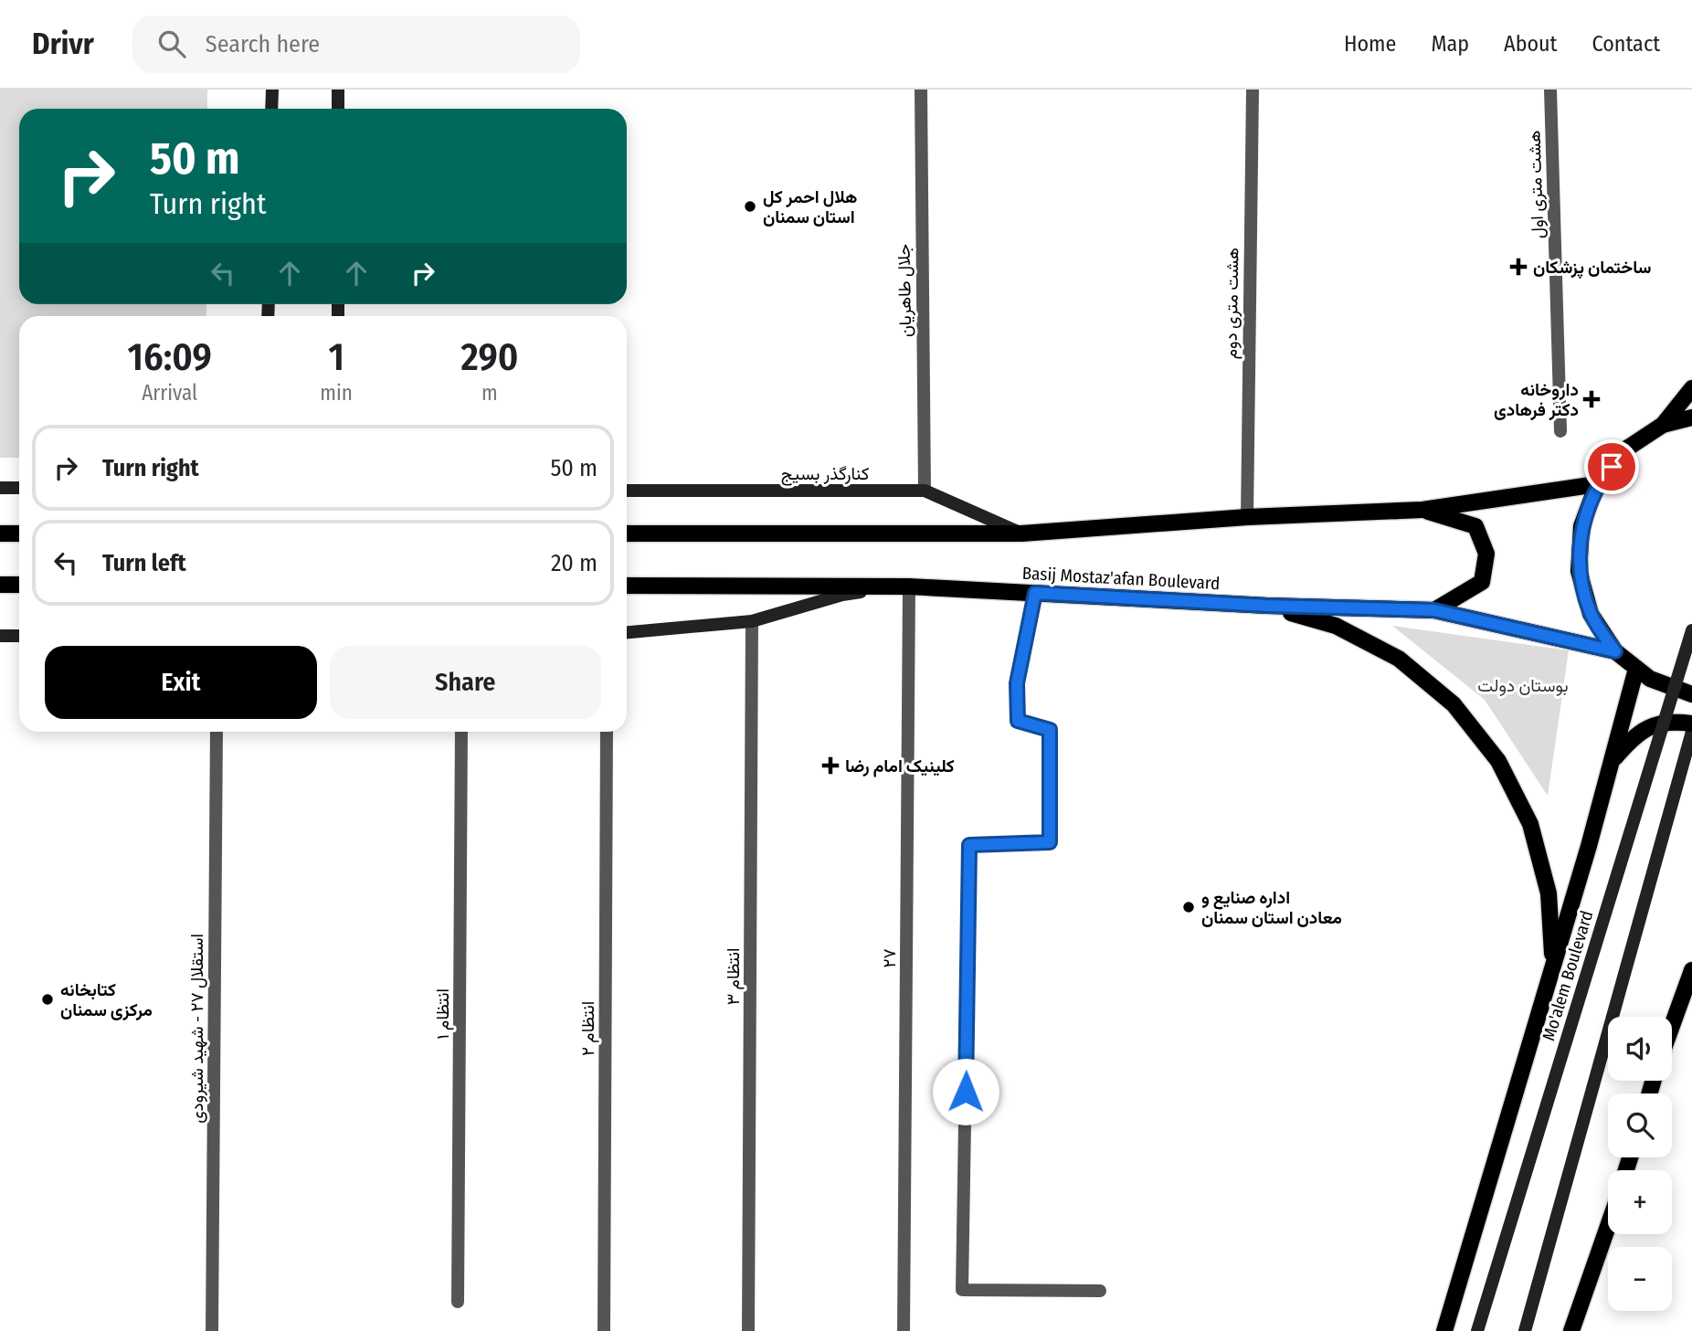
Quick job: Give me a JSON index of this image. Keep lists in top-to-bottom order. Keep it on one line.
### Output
{"streets":{"main road":["کنارگذر بسیج","Basij Mostaz'afan Boulevard","Mo'alem Boulevard"],"street":["هشت متری اول","جلال طاهریان","هشت متری دوم","۲۷","انتظام ۳","انتظام ۱","استقلال ۲۷ - شهید شیرودی","انتظام ۲"]},"crossings":[["جلال طاهریان","کنارگذر بسیج"],["Basij Mostaz'afan Boulevard","۲۷"]],"parks":["بوستان دولت"],"places":{"other":["هلال احمر کل استان سمنان","اداره صنایع و معادن استان سمنان","کتابخانه مرکزی سمنان"],"health":["ساختمان پزشکان","داروخانه دکتر فرهادی","کلینیک امام رضا"]},"page":{"header":"Drivr","search":"Search here","nav":["Home","Map","About","Contact"],"turn":["50 m","Turn right"],"eta":["16:09","Arrival","1","min","290","m"],"list":[{"name":"Turn right","value":"50 m"},{"name":"Turn left","value":"20 m"}],"buttons":["Exit","Share"],"map_buttons":["+","−"]}}
